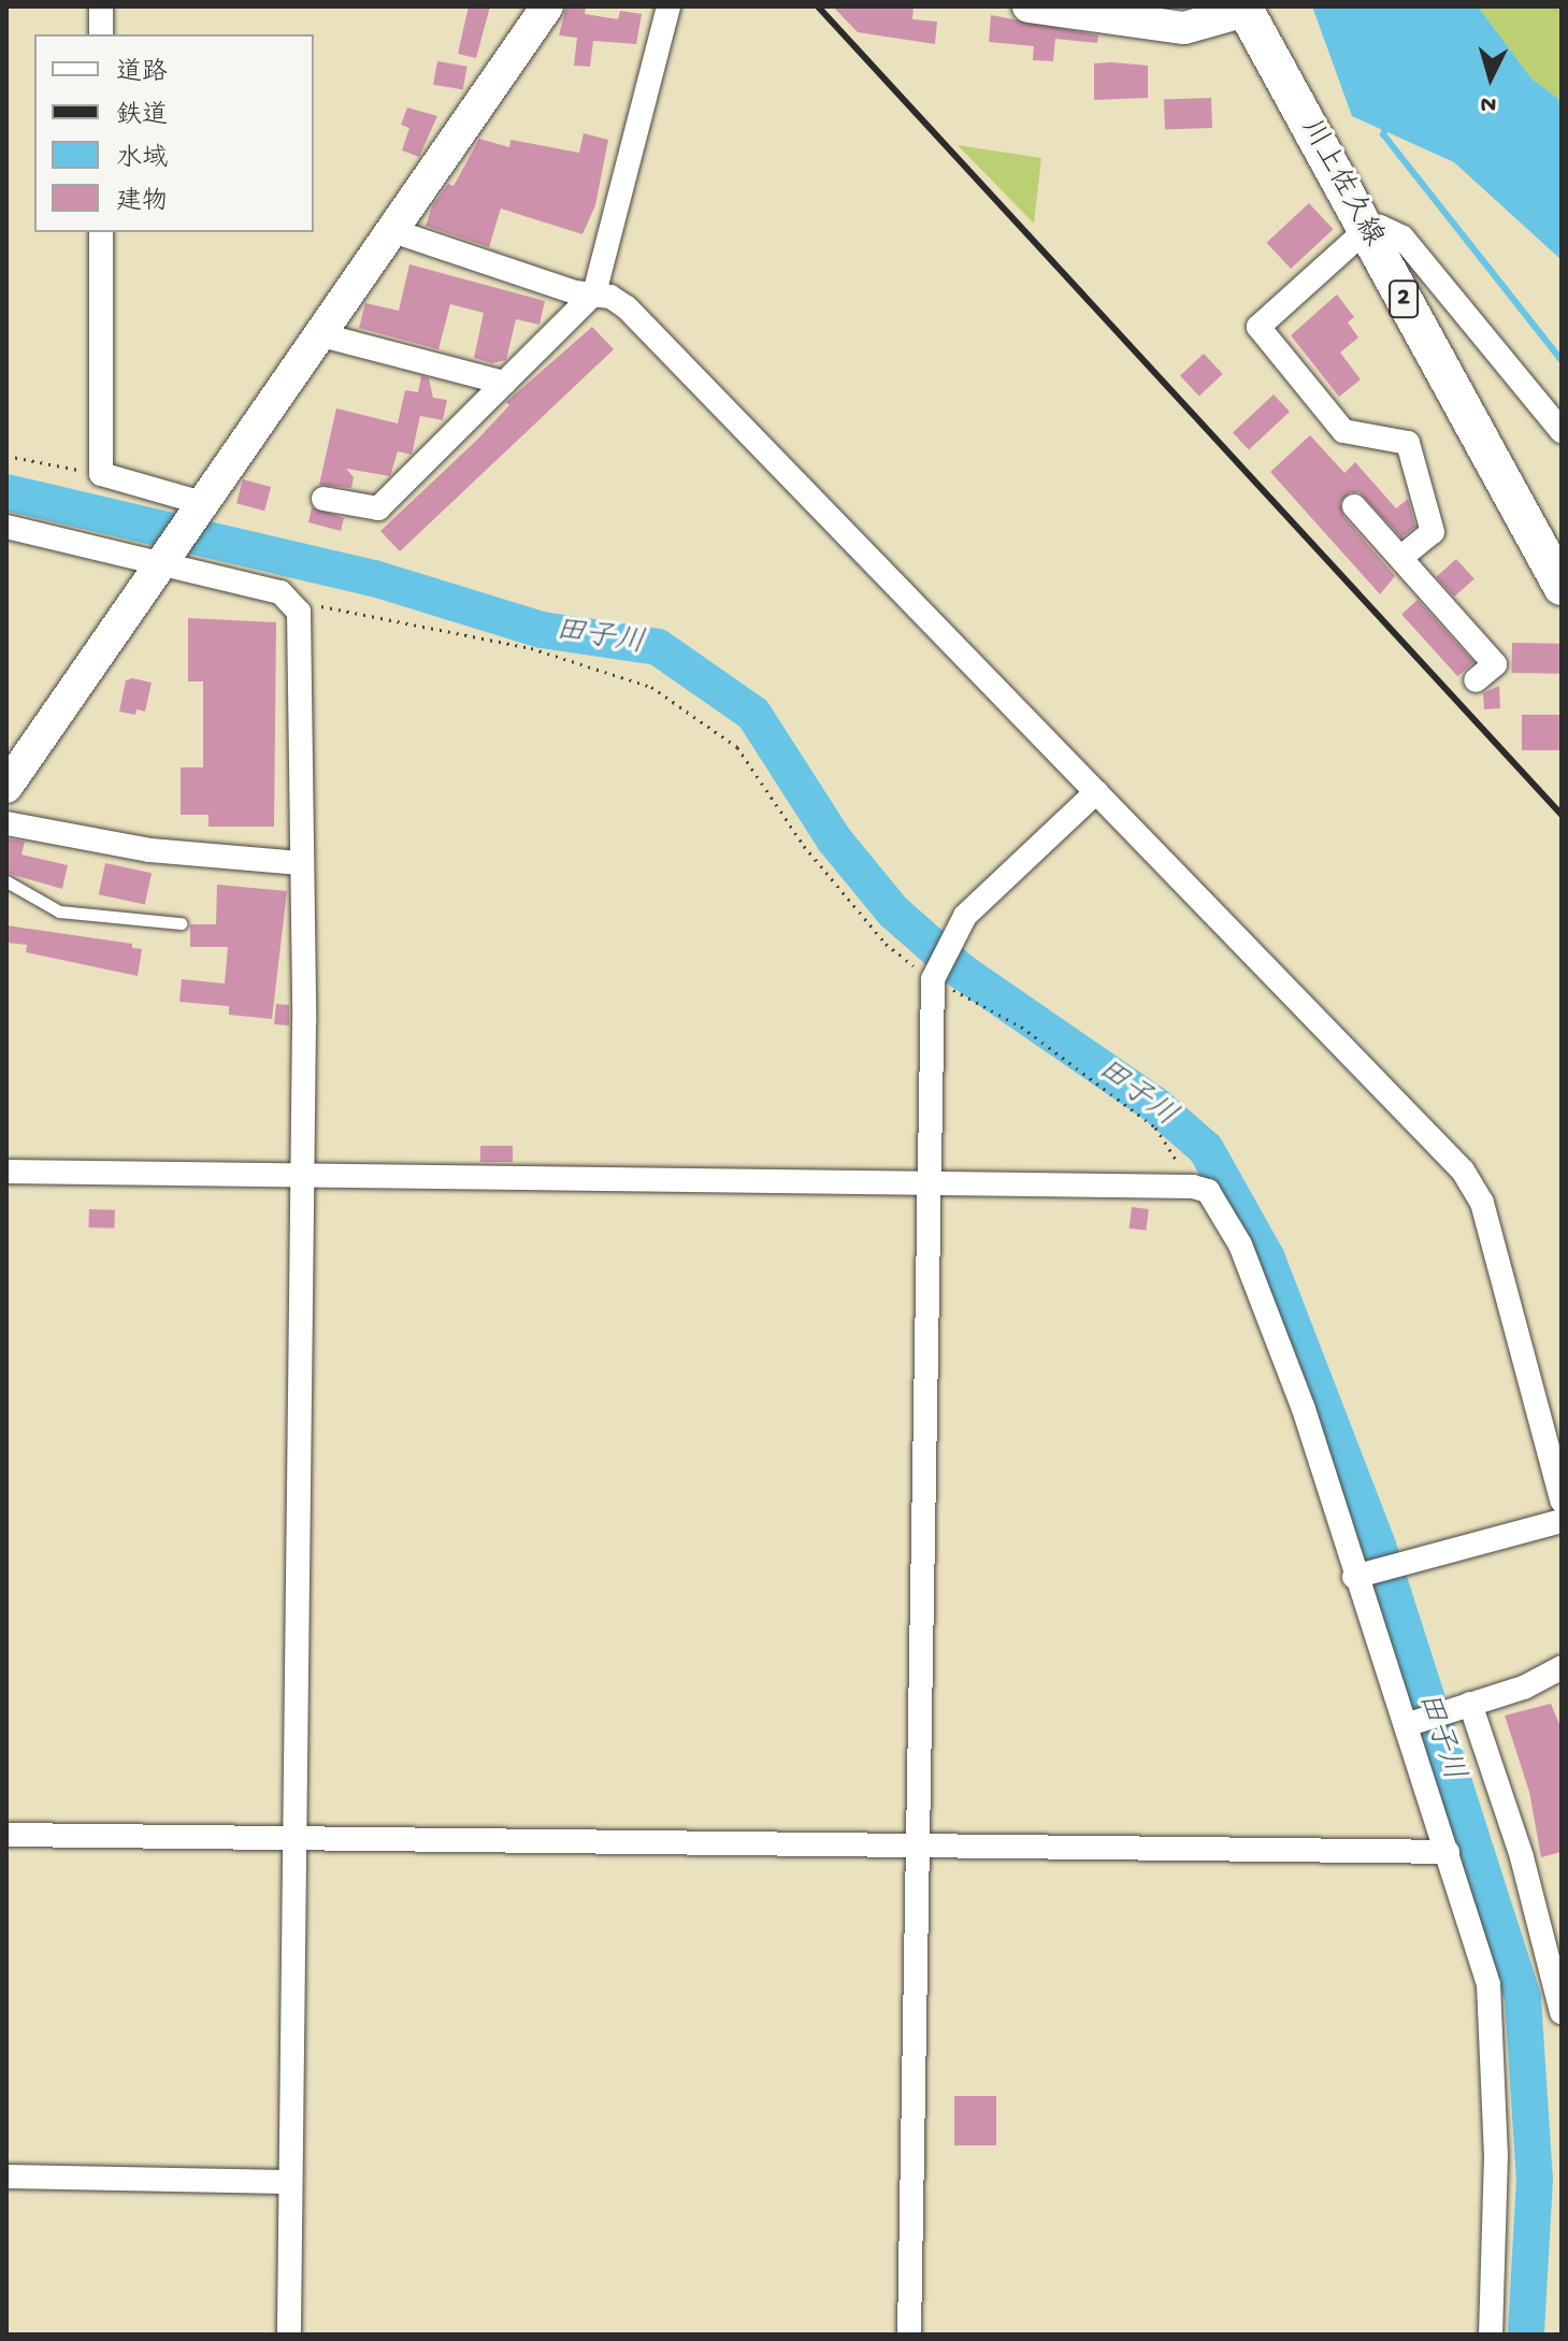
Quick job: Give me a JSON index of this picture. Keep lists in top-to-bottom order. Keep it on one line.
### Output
{"streets":{"main road":["川上佐久線","2"]},"water":["田子川"],"legend":["道路","鉄道","水域","建物"],"north":"bottom"}
